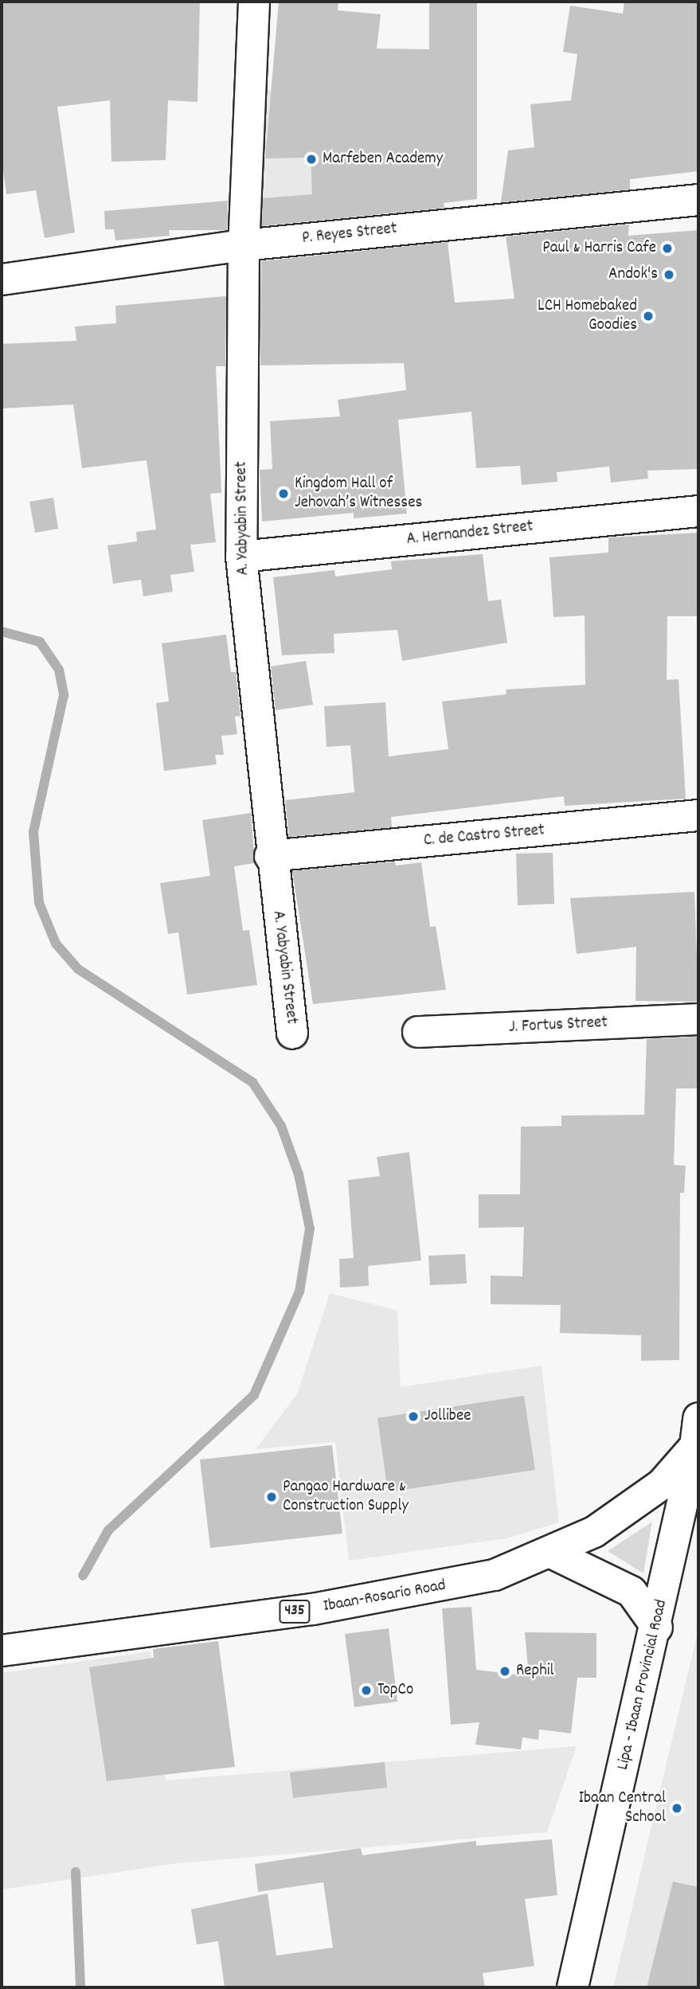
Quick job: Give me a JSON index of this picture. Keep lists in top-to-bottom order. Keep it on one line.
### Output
{"streets":{"street":["P. Reyes Street","A. Yabyabin Street","A. Hernandez Street","C. de Castro Street","J. Fortus Street","Ibaan-Rosario Road","435","Lipa - Ibaan Provincial Road"]},"crossings":[["P. Reyes Street","A. Yabyabin Street"],["A. Yabyabin Street","A. Hernandez Street"],["A. Yabyabin Street","C. de Castro Street"],["Ibaan-Rosario Road","Lipa - Ibaan Provincial Road"]],"places":["Marfeben Academy","Paul & Harris Cafe","Andok's","LCH Homebaked Goodies","Kingdom Hall of Jehovah’s Witnesses","Jollibee","Pangao Hardware & Construction Supply","Rephil","TopCo","Ibaan Central School"]}
